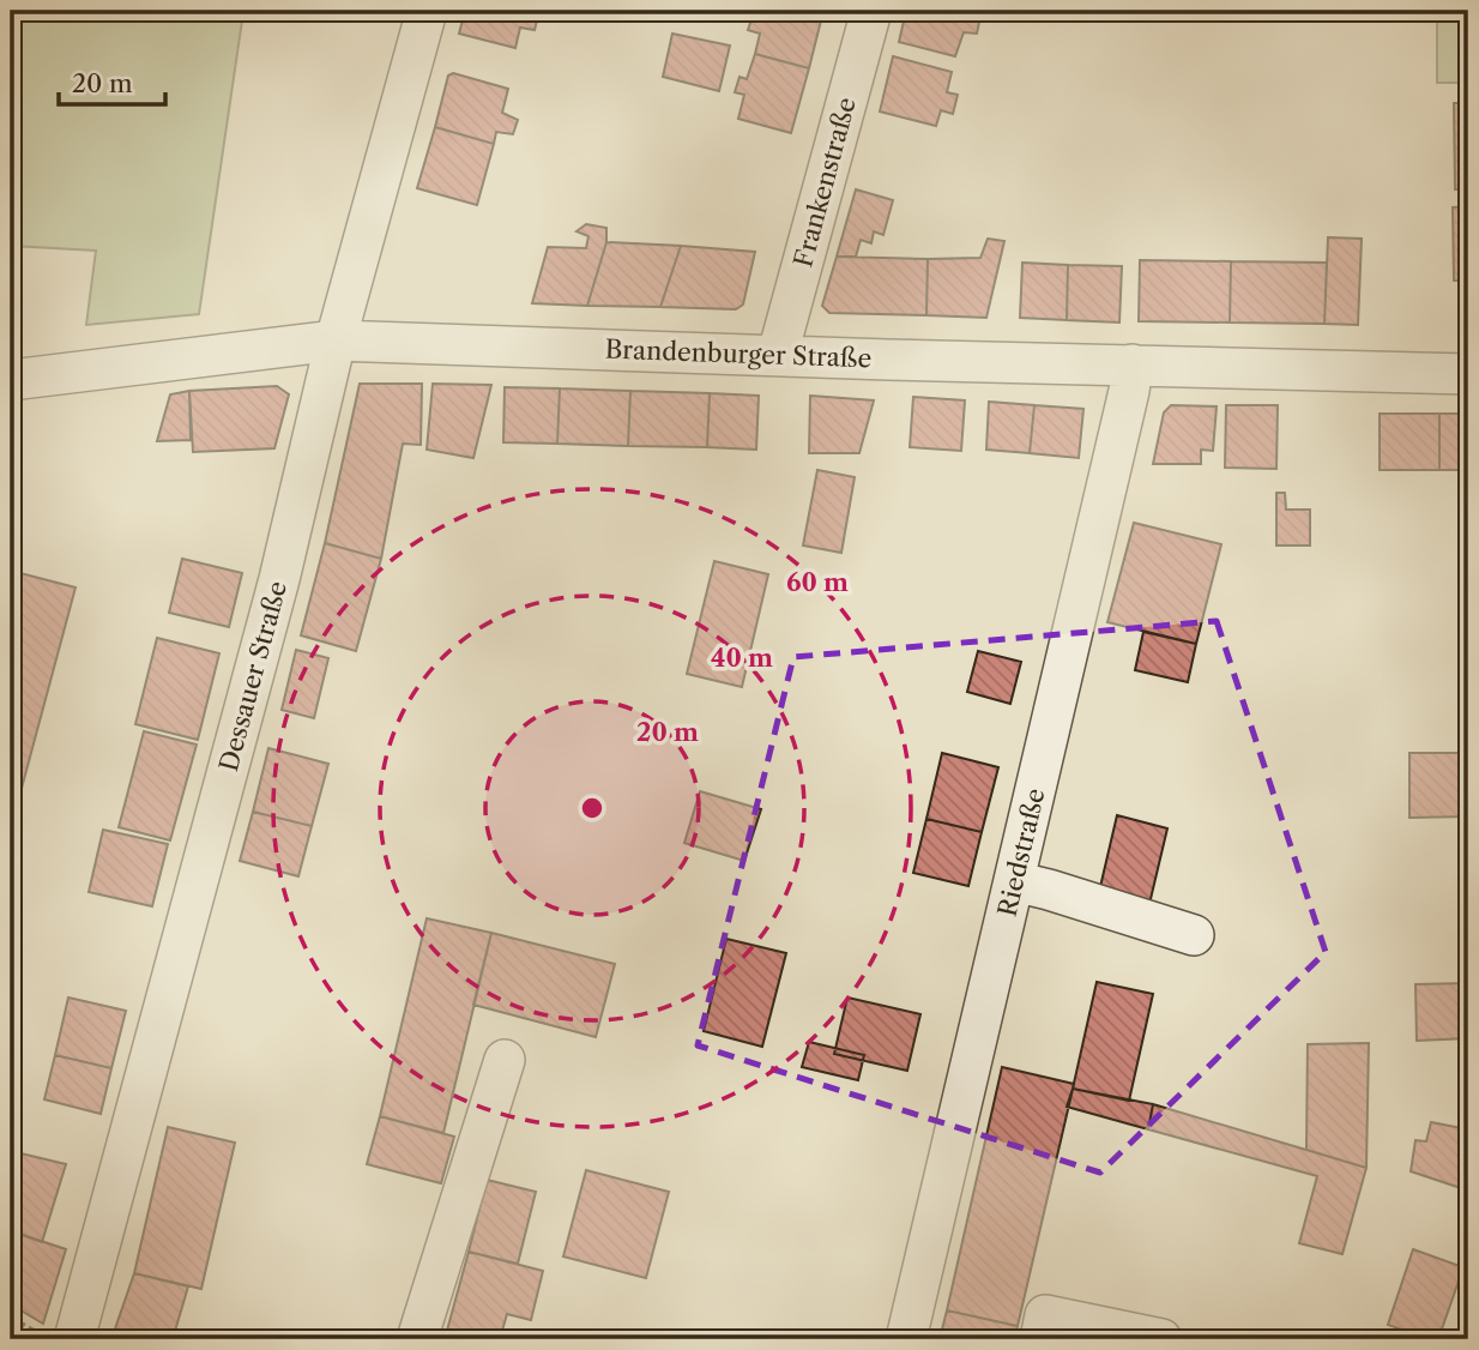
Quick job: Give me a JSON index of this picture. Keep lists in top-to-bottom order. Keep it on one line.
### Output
{"streets":{"street":["Frankenstraße","Brandenburger Straße","Dessauer Straße","Riedstraße"]},"crossings":[["Frankenstraße","Brandenburger Straße"],["Brandenburger Straße","Dessauer Straße"],["Brandenburger Straße","Riedstraße"]],"scale_bar":"20 m","rings":["60 m","40 m","20 m"]}
